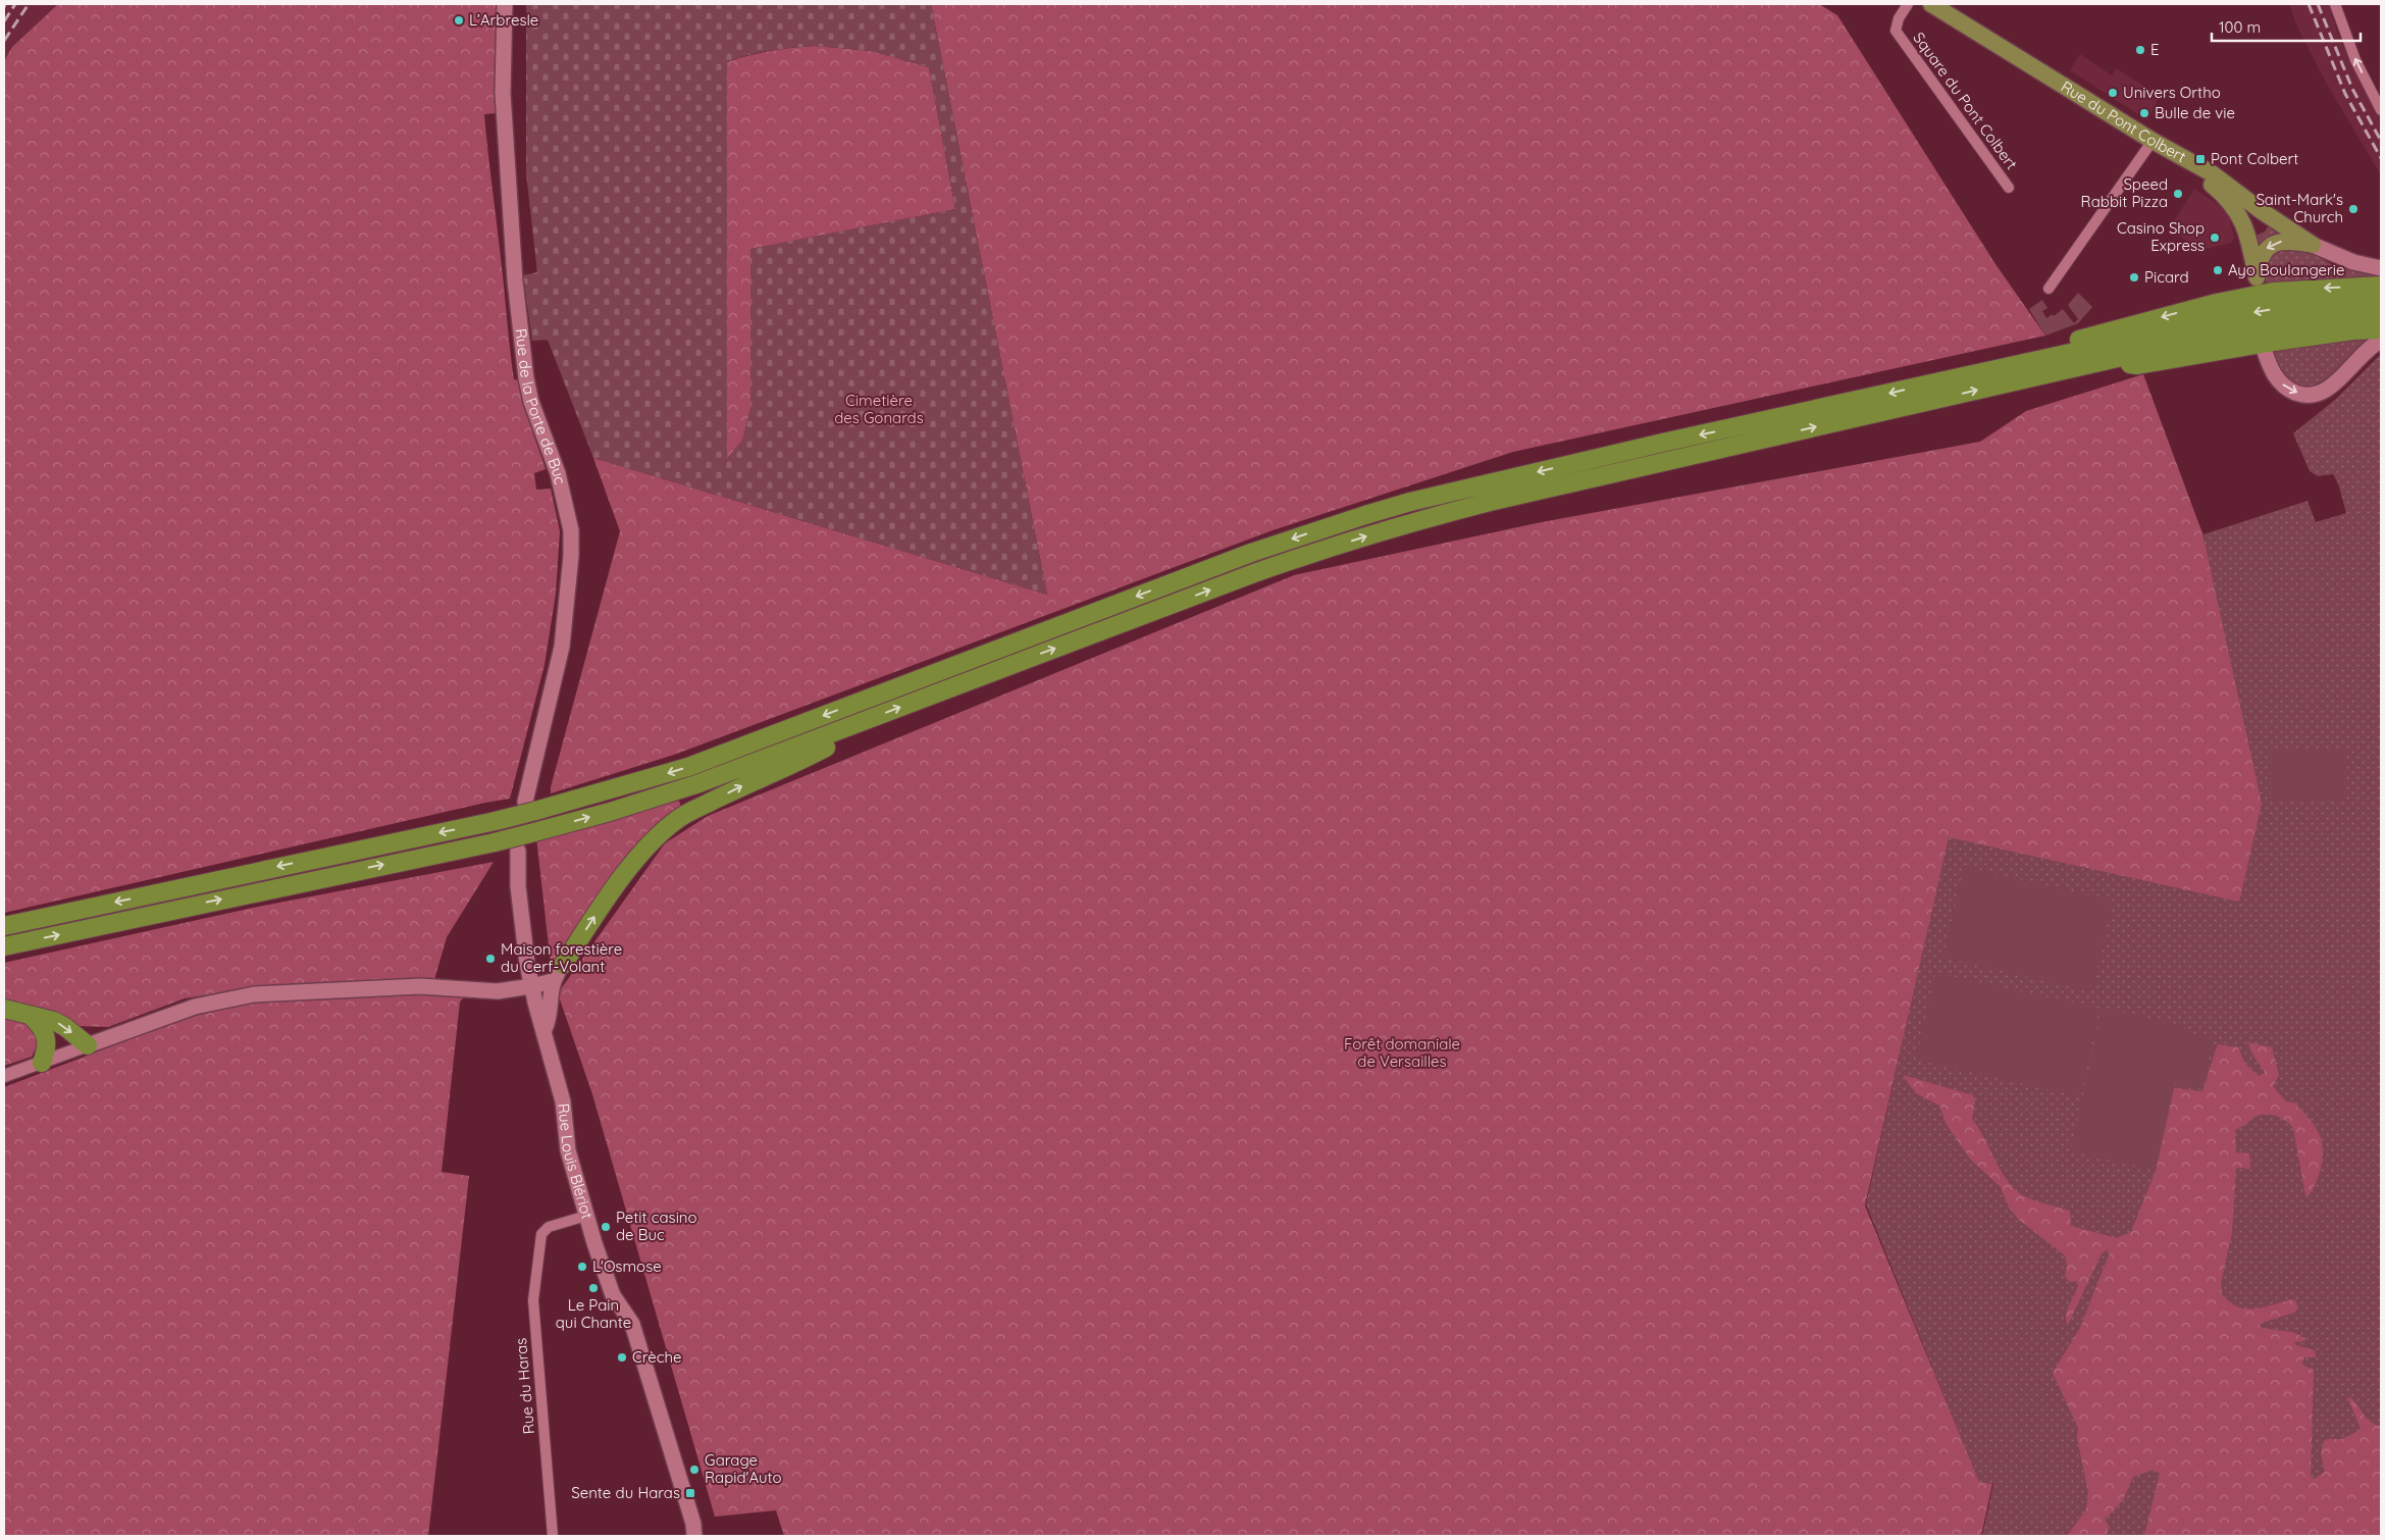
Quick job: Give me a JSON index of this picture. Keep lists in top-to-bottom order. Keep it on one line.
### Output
{"streets":{"main road":["Rue du Pont Colbert","Rue de la Porte de Buc","Rue Louis Blériot"],"street":["Square du Pont Colbert","Rue du Haras"]},"crossings":[["Rue Louis Blériot","Rue du Haras"]],"parks":["Cimetière des Gonards","Forêt domaniale de Versailles"],"places":{"other":["L’Arbresle","E","Univers Ortho","Bulle de vie","Speed Rabbit Pizza","Saint-Mark's Church","Casino Shop Express","Ayo Boulangerie","Picard","Maison forestière du Cerf-Volant","Petit casino de Buc","L'Osmose","Le Pain qui Chante","Crèche","Garage Rapid'Auto"],"transit":["Pont Colbert","Sente du Haras"]},"scale_bar":"100 m"}
